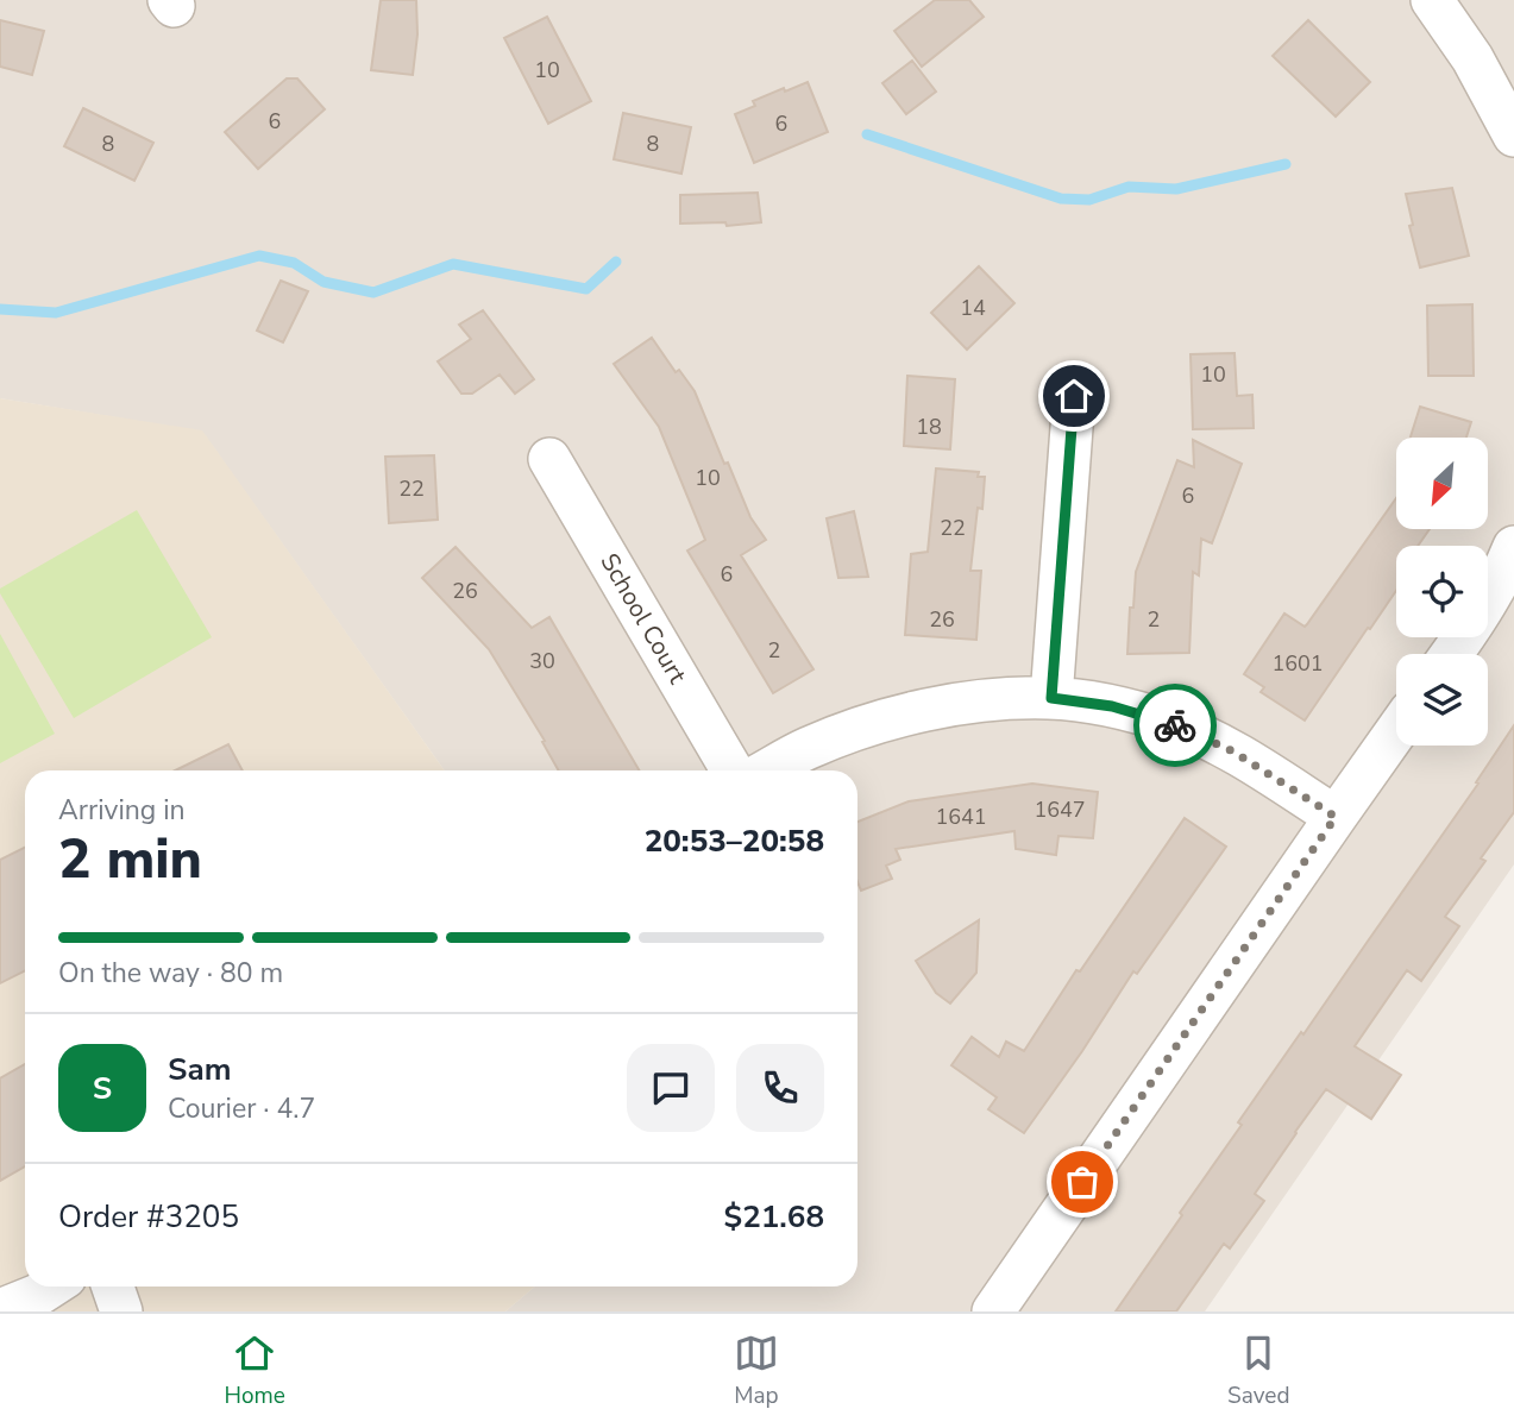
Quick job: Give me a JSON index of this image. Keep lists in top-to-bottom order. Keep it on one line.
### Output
{"streets":{"street":["School Court"]},"house_numbers":["10","6","6","8","8","14","10","18","10","22","6","22","6","26","26","2","2","30","1601","1647","1641"],"north":"bottom left","page":{"heading":["2 min","Arriving in","20:53–20:58"],"panel":["Sam","Courier · 4.7","Order #3205","$21.68"],"bar":"On the way · 80 m","round":"S","tabs":["Home","Map","Saved"]}}
